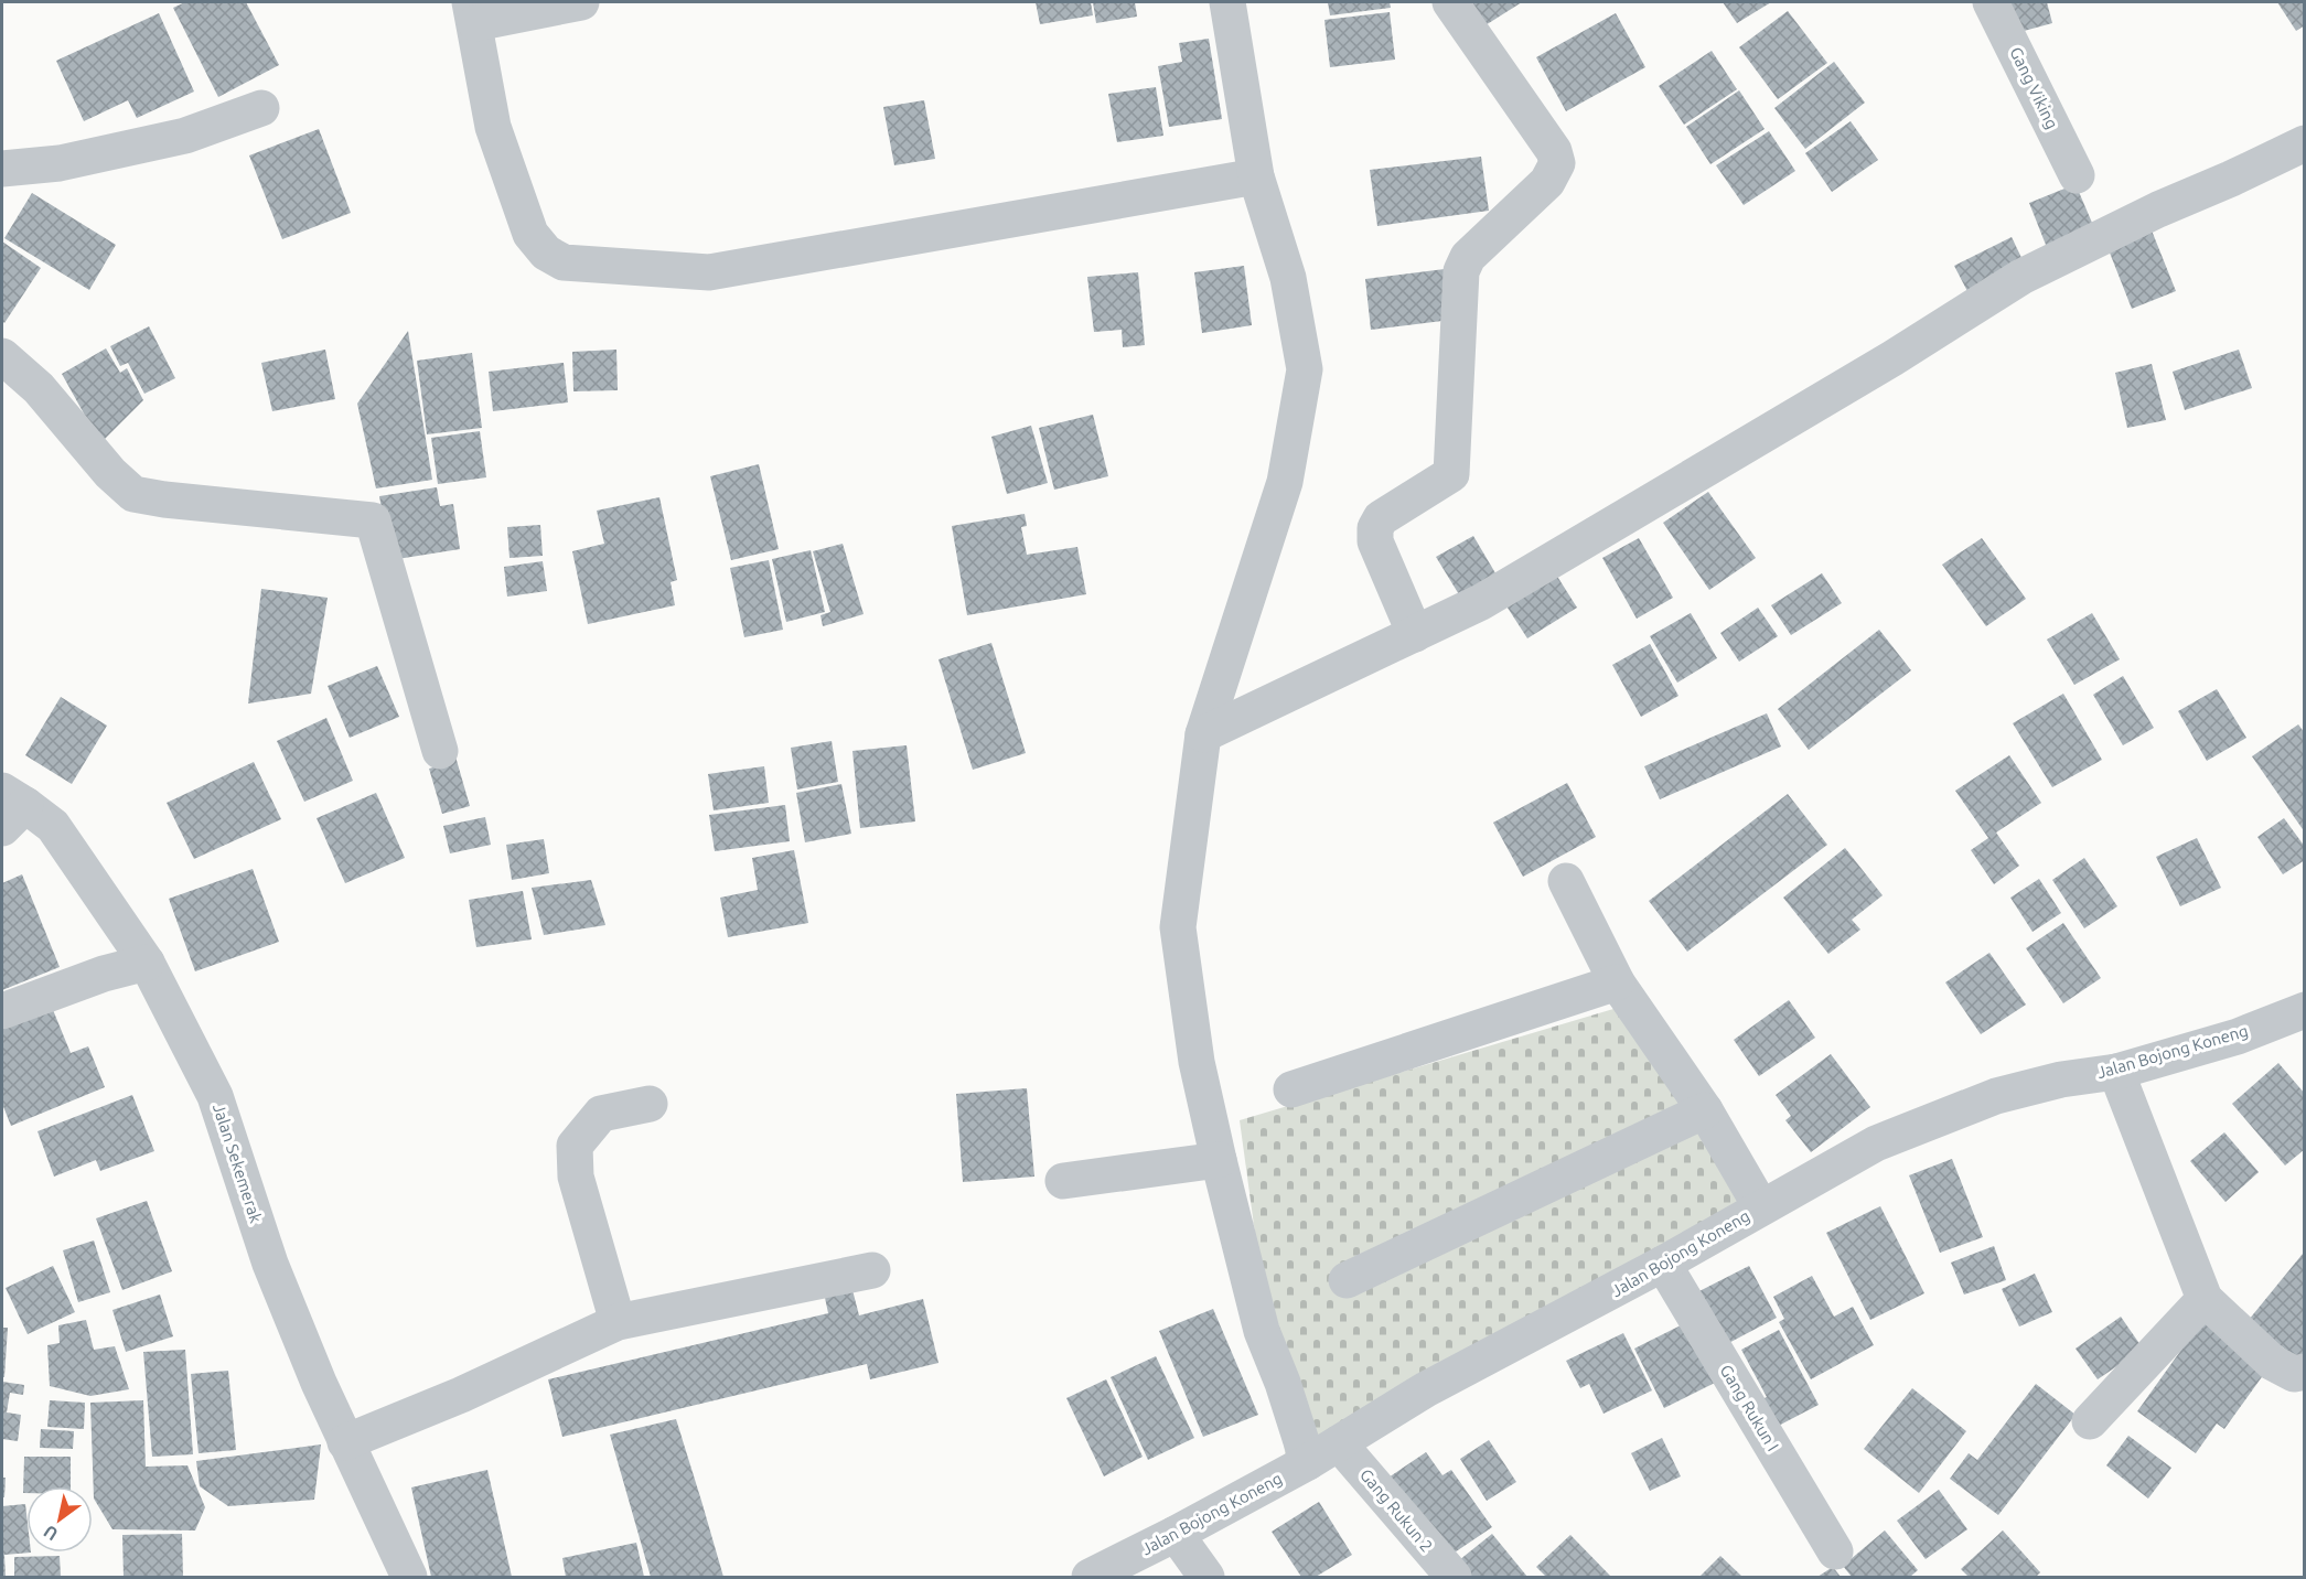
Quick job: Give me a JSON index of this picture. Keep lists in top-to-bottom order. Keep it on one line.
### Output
{"streets":{"street":["Gang Viking","Jalan Bojong Koneng","Jalan Sekemerak","Gang Rukun I","Gang Rukun 2"]},"crossings":[["Jalan Bojong Koneng","Gang Rukun I"],["Jalan Bojong Koneng","Gang Rukun 2"]],"north":"bottom left"}
